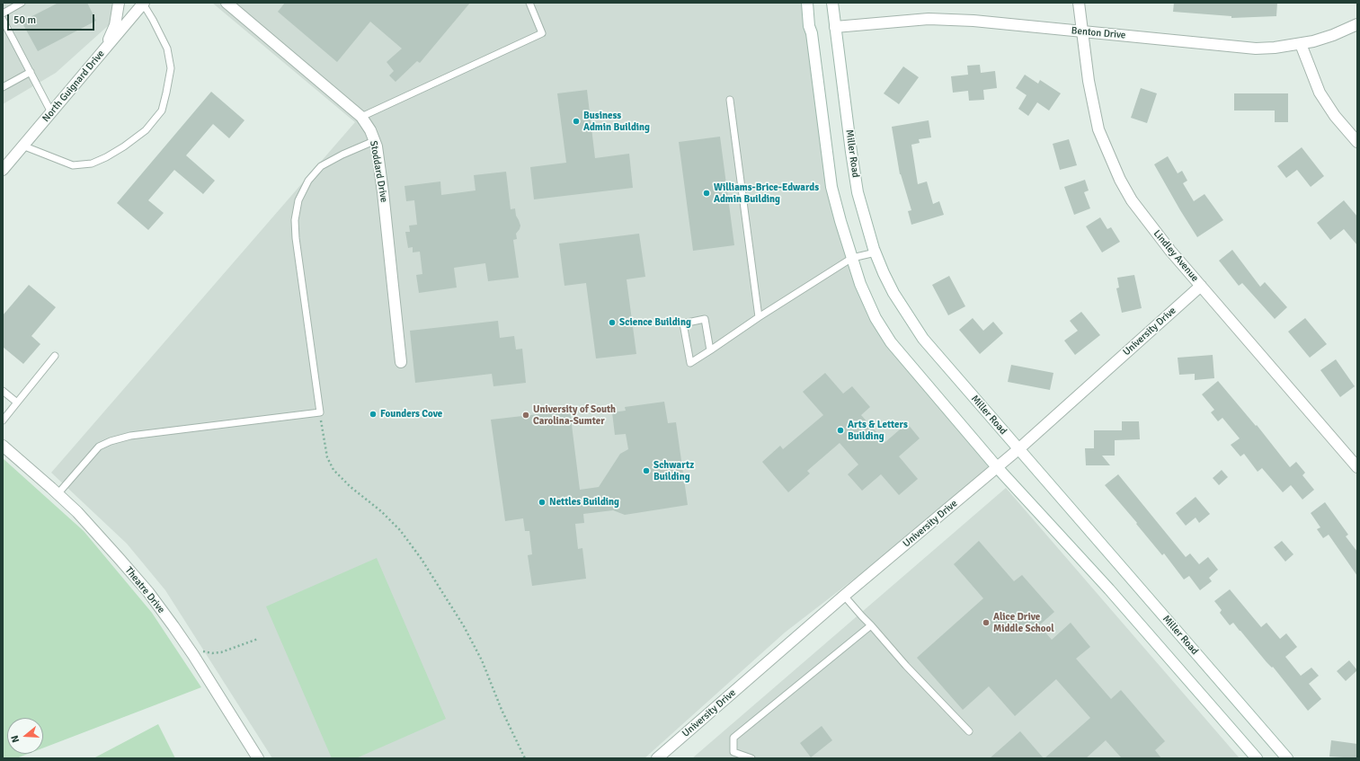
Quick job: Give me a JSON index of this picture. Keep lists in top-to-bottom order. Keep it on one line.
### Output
{"streets":{"street":["Benton Drive","North Guignard Drive","Miller Road","Stoddard Drive","Lindley Avenue","University Drive","Theatre Drive"]},"crossings":[["Benton Drive","Miller Road"],["Benton Drive","Lindley Avenue"],["Miller Road","University Drive"],["Lindley Avenue","University Drive"]],"places":["Business Admin Building","Williams-Brice-Edwards Admin Building","Science Building","Founders Cove","University of South Carolina-Sumter","Arts & Letters Building","Schwartz Building","Nettles Building","Alice Drive Middle School"],"scale_bar":"50 m","north":"left"}
